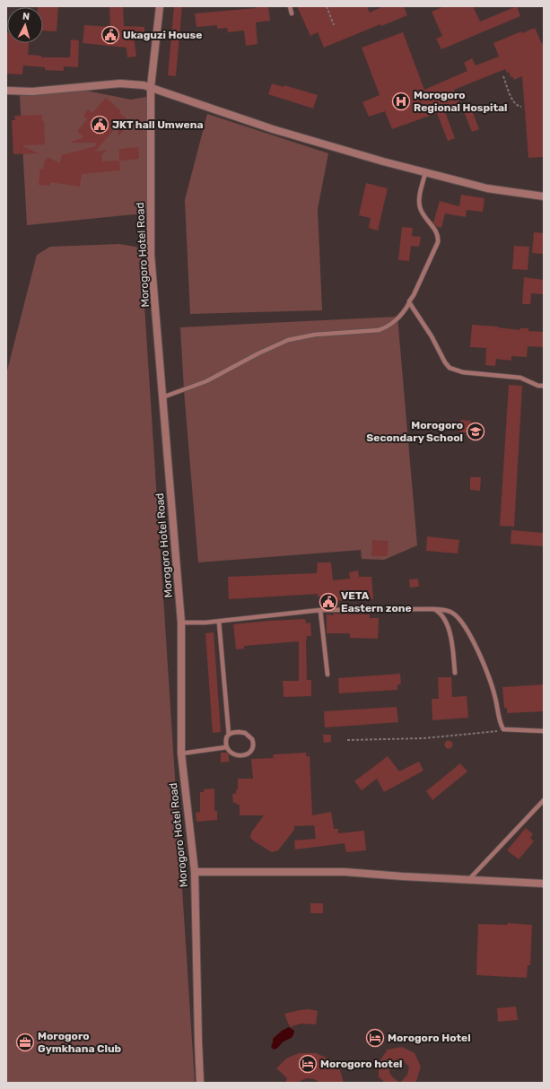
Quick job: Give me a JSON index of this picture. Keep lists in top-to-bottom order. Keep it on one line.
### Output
{"streets":{"street":["Morogoro Hotel Road"]},"places":{"public building":["Ukaguzi House","JKT hall Umwena","VETA Eastern zone"],"hospital":["Morogoro Regional Hospital"],"school or university":["Morogoro Secondary School"],"hotel":["Morogoro Hotel","Morogoro hotel"],"office":["Morogoro Gymkhana Club"]},"north":"top"}
